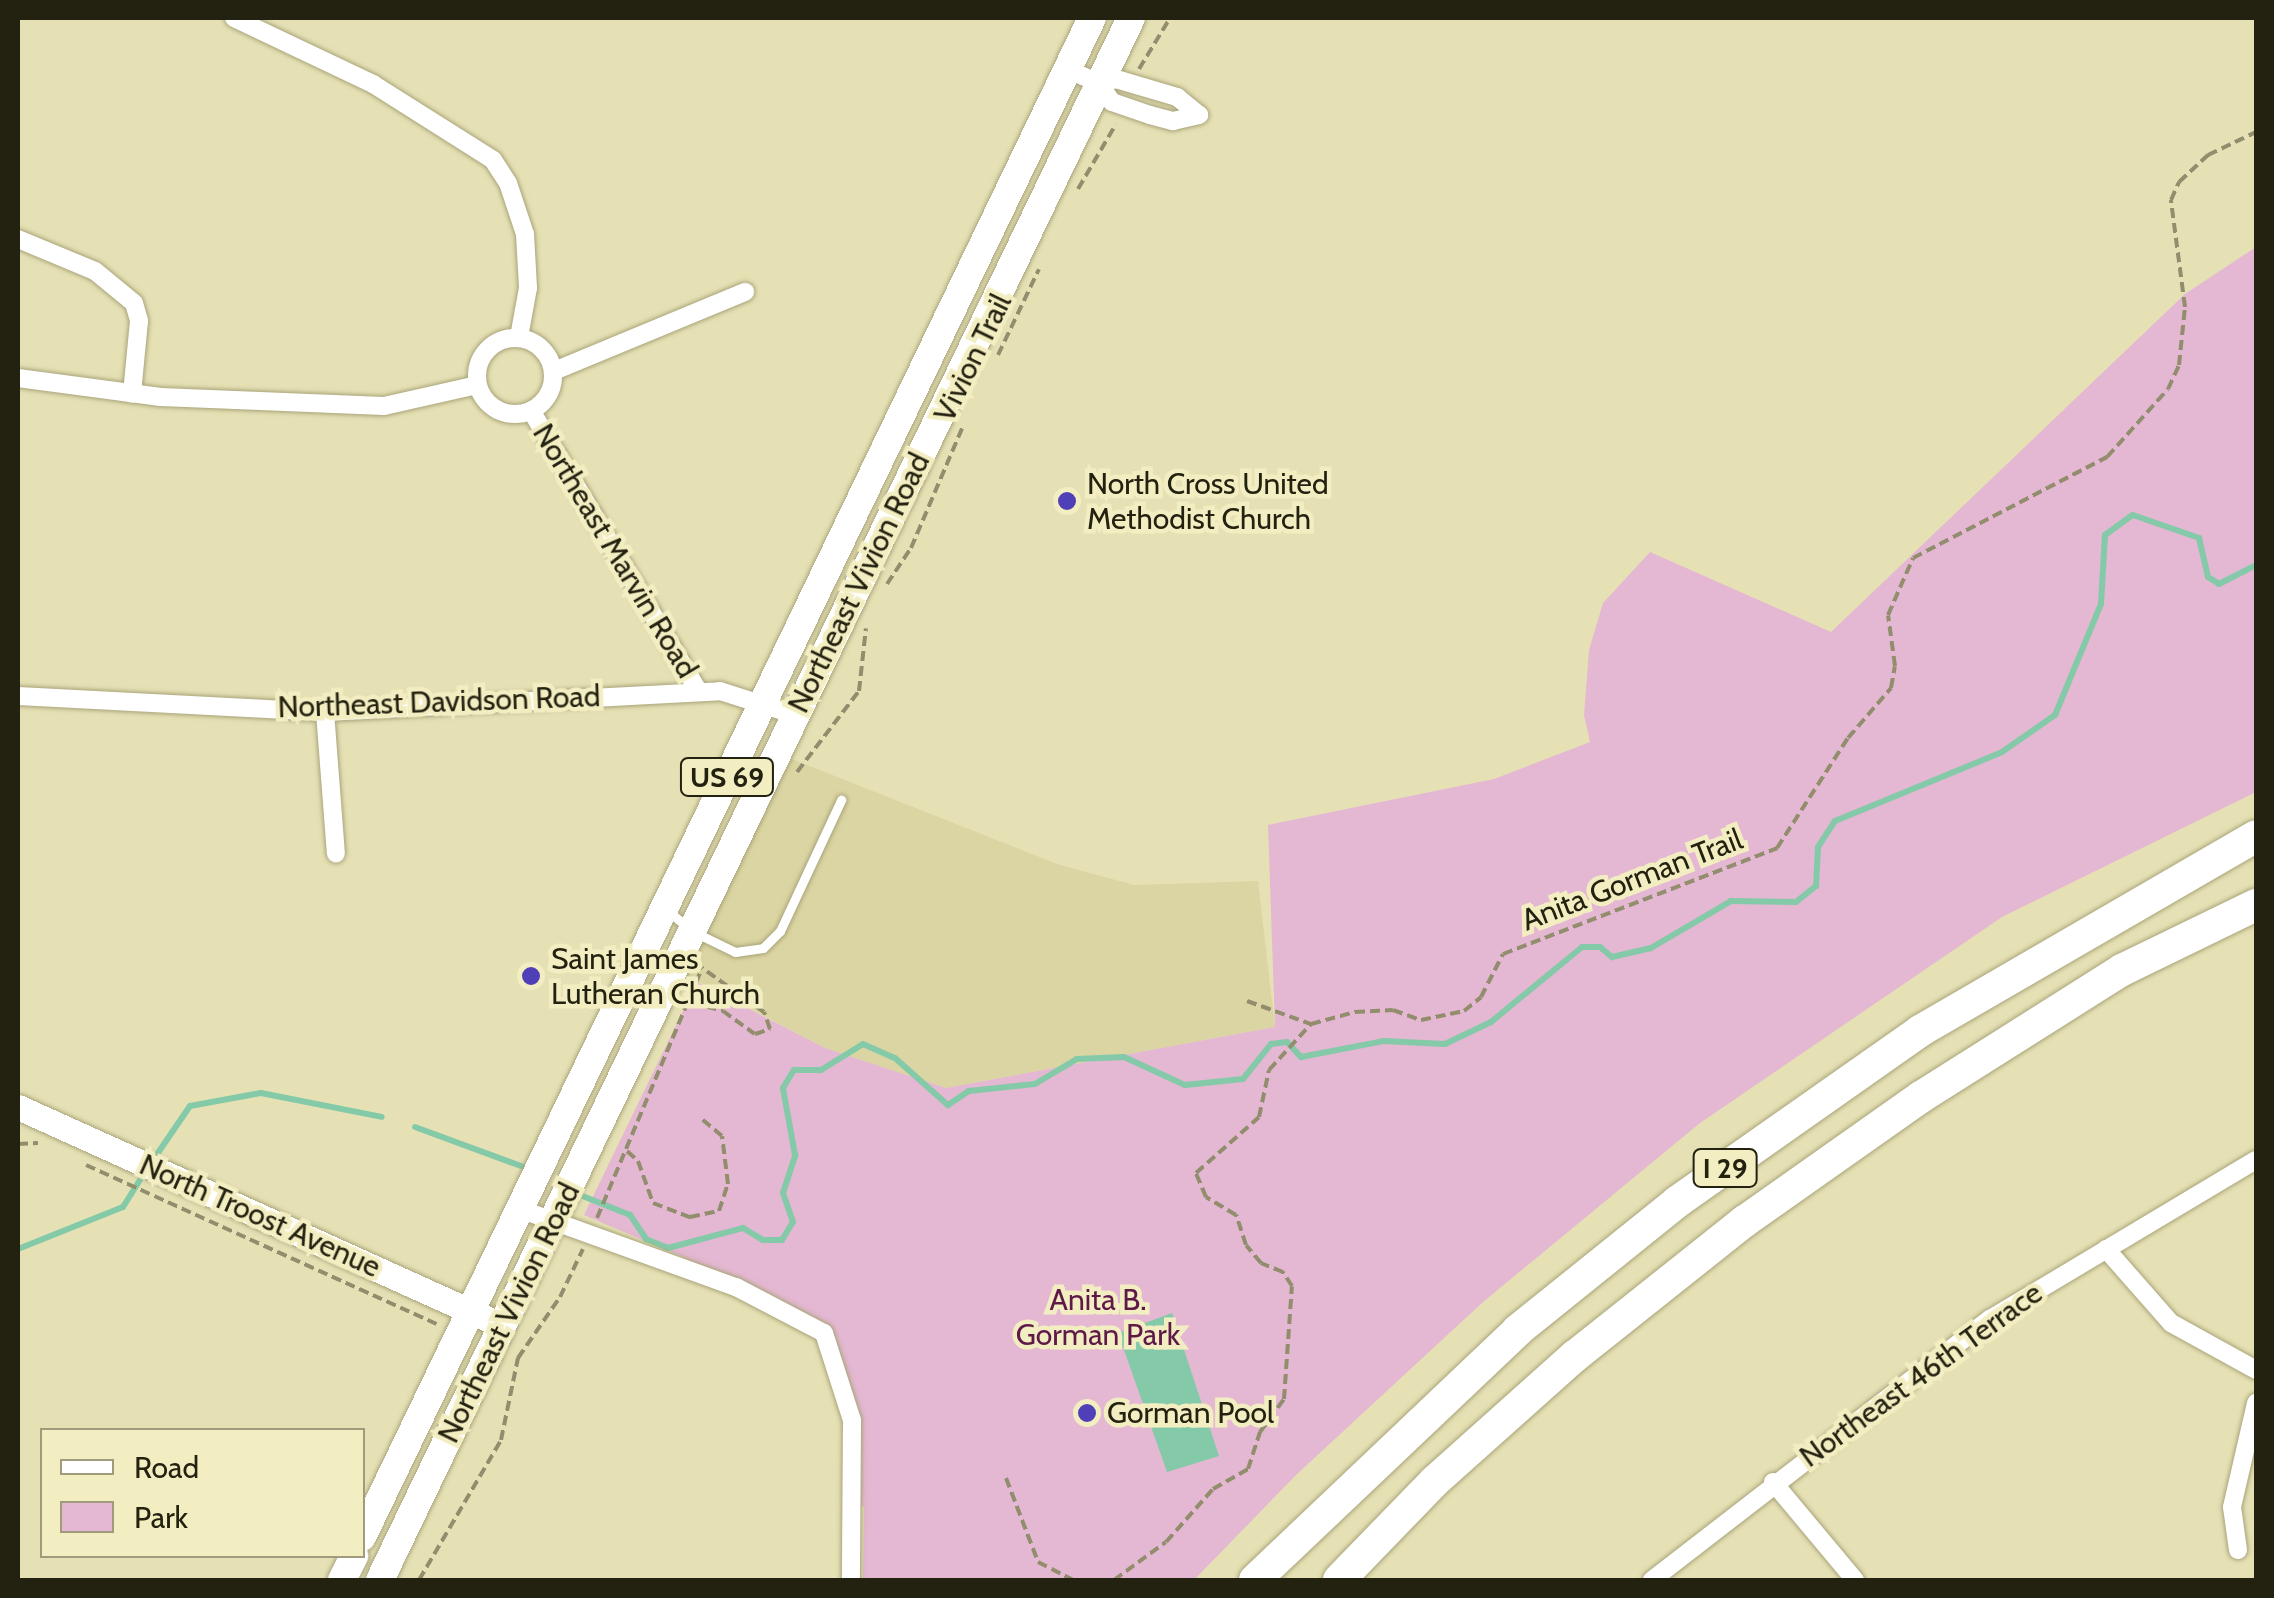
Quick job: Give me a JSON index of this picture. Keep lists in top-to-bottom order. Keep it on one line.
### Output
{"streets":{"highway":["I 29"],"main road":["Northeast Vivion Road","US 69"],"street":["Northeast Marvin Road","Northeast Davidson Road","North Troost Avenue","Northeast 46th Terrace"],"path":["Vivion Trail","Anita Gorman Trail"]},"crossings":[["Northeast Marvin Road","Northeast Davidson Road"],["Northeast Vivion Road","Northeast Davidson Road"],["Northeast Vivion Road","North Troost Avenue"]],"parks":["Anita B. Gorman Park"],"places":["North Cross United Methodist Church","Saint James Lutheran Church","Gorman Pool"],"legend":["Road","Park"]}
